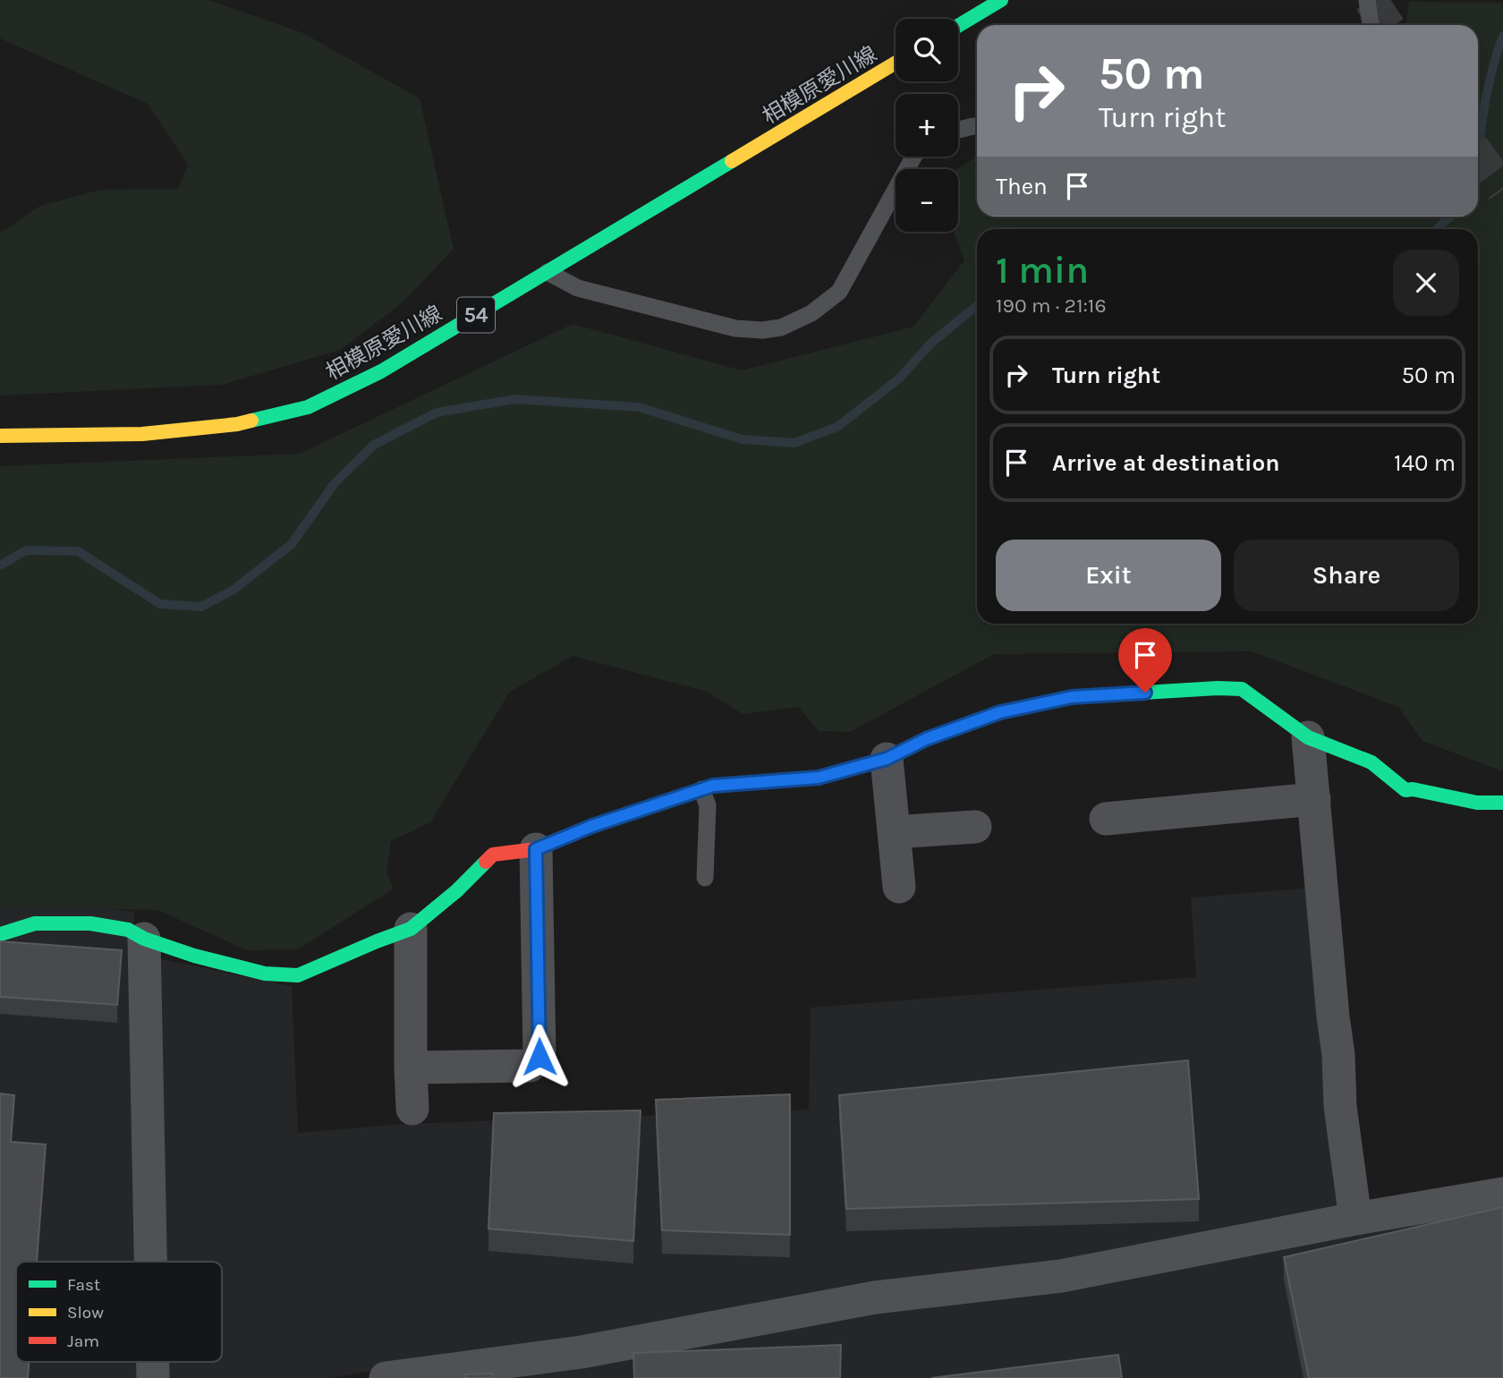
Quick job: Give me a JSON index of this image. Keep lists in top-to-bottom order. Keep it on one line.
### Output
{"streets":{"street":["相模原愛川線","54"]},"legend":["Fast","Slow","Jam"],"page":{"map_buttons":["+","−"],"turn":["50 m","Turn right"],"then":"Then","heading":["1 min","190 m · 21:16"],"list":[{"name":"Turn right","value":"50 m"},{"name":"Arrive at destination","value":"140 m"}],"buttons":["Exit","Share"]}}
